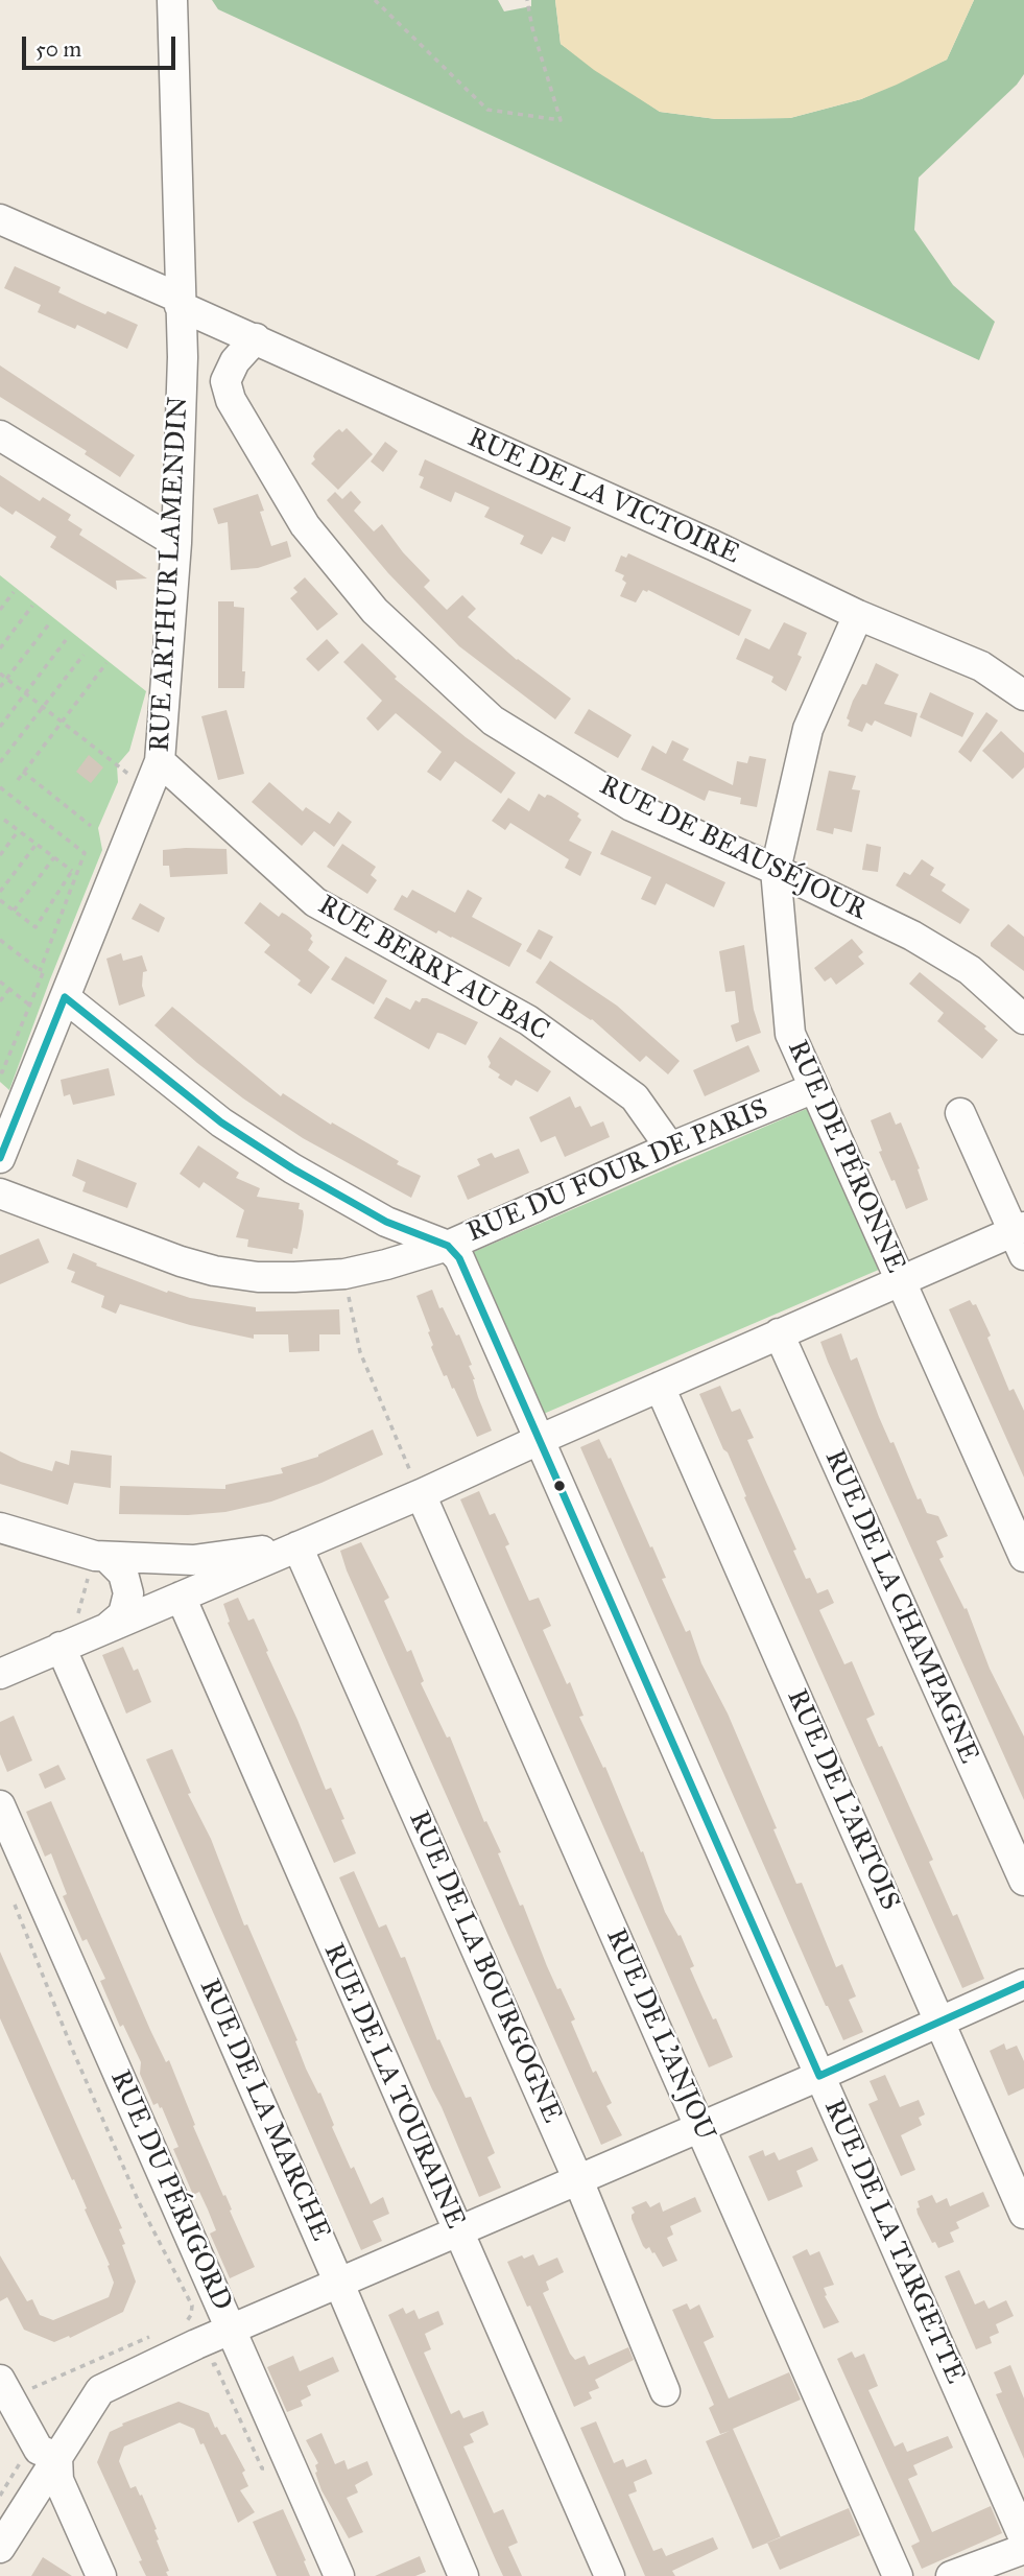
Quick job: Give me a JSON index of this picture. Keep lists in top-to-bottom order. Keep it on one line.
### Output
{"streets":{"street":["RUE DE LA VICTOIRE","RUE ARTHUR LAMENDIN","RUE DE BEAUSÉJOUR","RUE BERRY AU BAC","RUE DE PÉRONNE","RUE DU FOUR DE PARIS","RUE DE LA CHAMPAGNE","RUE DE L'ARTOIS","RUE DE LA BOURGOGNE","RUE DE L'ANJOU","RUE DE LA TOURAINE","RUE DE LA MARCHE","RUE DU PÉRIGORD","RUE DE LA TARGETTE"]},"crossings":[["RUE DE LA VICTOIRE","RUE ARTHUR LAMENDIN"],["RUE DE LA VICTOIRE","RUE DE BEAUSÉJOUR"],["RUE DE LA VICTOIRE","RUE DE PÉRONNE"],["RUE ARTHUR LAMENDIN","RUE BERRY AU BAC"],["RUE DE BEAUSÉJOUR","RUE DE PÉRONNE"],["RUE BERRY AU BAC","RUE DU FOUR DE PARIS"],["RUE DE PÉRONNE","RUE DU FOUR DE PARIS"],["RUE DU FOUR DE PARIS","RUE DE LA TARGETTE"]],"scale_bar":"50 m"}
